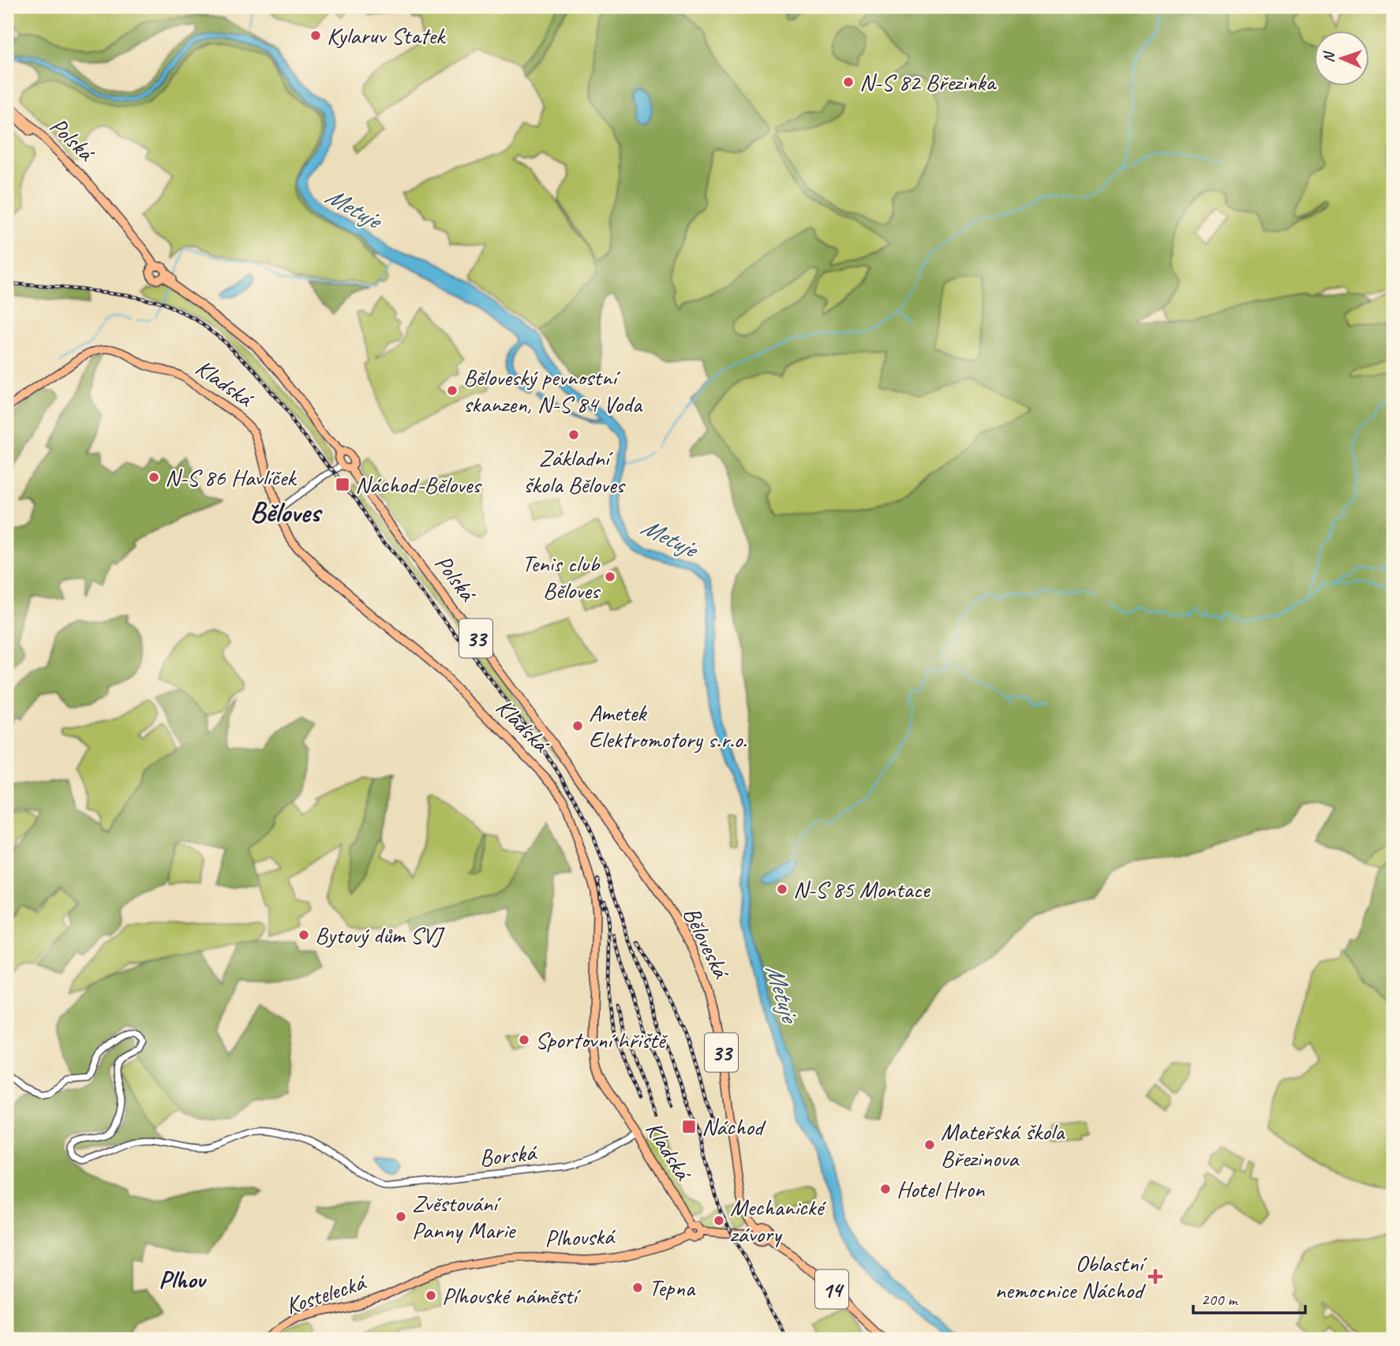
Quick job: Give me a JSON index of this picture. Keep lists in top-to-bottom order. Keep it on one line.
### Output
{"streets":{"main road":["Polská","Kladská","33","Běloveská","Plhovská","14","Kostelecká"],"street":["Borská"]},"crossings":[["Polská","Běloveská"],["Kladská","Borská"],["Kladská","Plhovská"],["Kladská","14"],["Běloveská","14"],["Plhovská","14"],["Plhovská","Kostelecká"]],"districts":["Běloves","Plhov"],"water":["Metuje"],"places":{"other":["Kylaruv Statek","N-S 82 Březinka","Běloveský pevnostní skanzen, N-S 84 Voda","Základní škola Běloves","N-S 86 Havlíček","Tenis club Běloves","Ametek Elektromotory s.r.o.","N-S 85 Montace","Bytový dům SVJ","Sportovní hřiště","Mateřská škola Březinova","Hotel Hron","Zvěstování Panny Marie","Mechanické závory","Tepna","Plhovské náměstí"],"transit":["Náchod-Běloves","Náchod"],"health":["Oblastní nemocnice Náchod"]},"scale_bar":"200 m","north":"left"}
